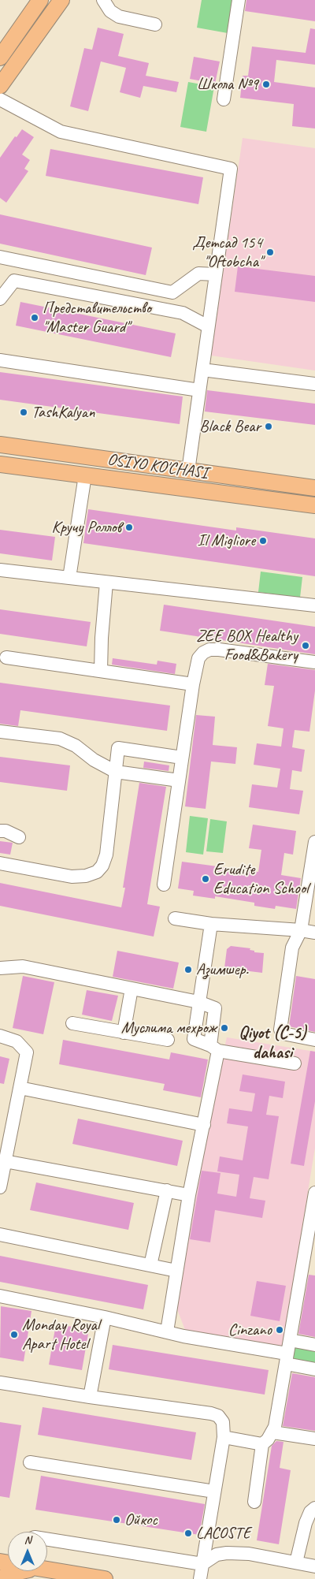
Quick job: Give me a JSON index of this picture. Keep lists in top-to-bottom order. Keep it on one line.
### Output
{"streets":{"main road":["OSIYO KO'CHASI"]},"districts":["Qiyot (C-5) dahasi"],"places":["Школа №9","Детсад 154 \"Oftobcha\"","Представительство \"Master Guard\"","TashKalyan","Black Bear","Кручу Роллов","Il Migliore","ZEE BOX Healthy Food&Bakery","Erudite Education School","Азимшер.","Муслима мехрож","Cinzano","Monday Royal Apart Hotel","Ойкос","LACOSTE"],"north":"top"}
